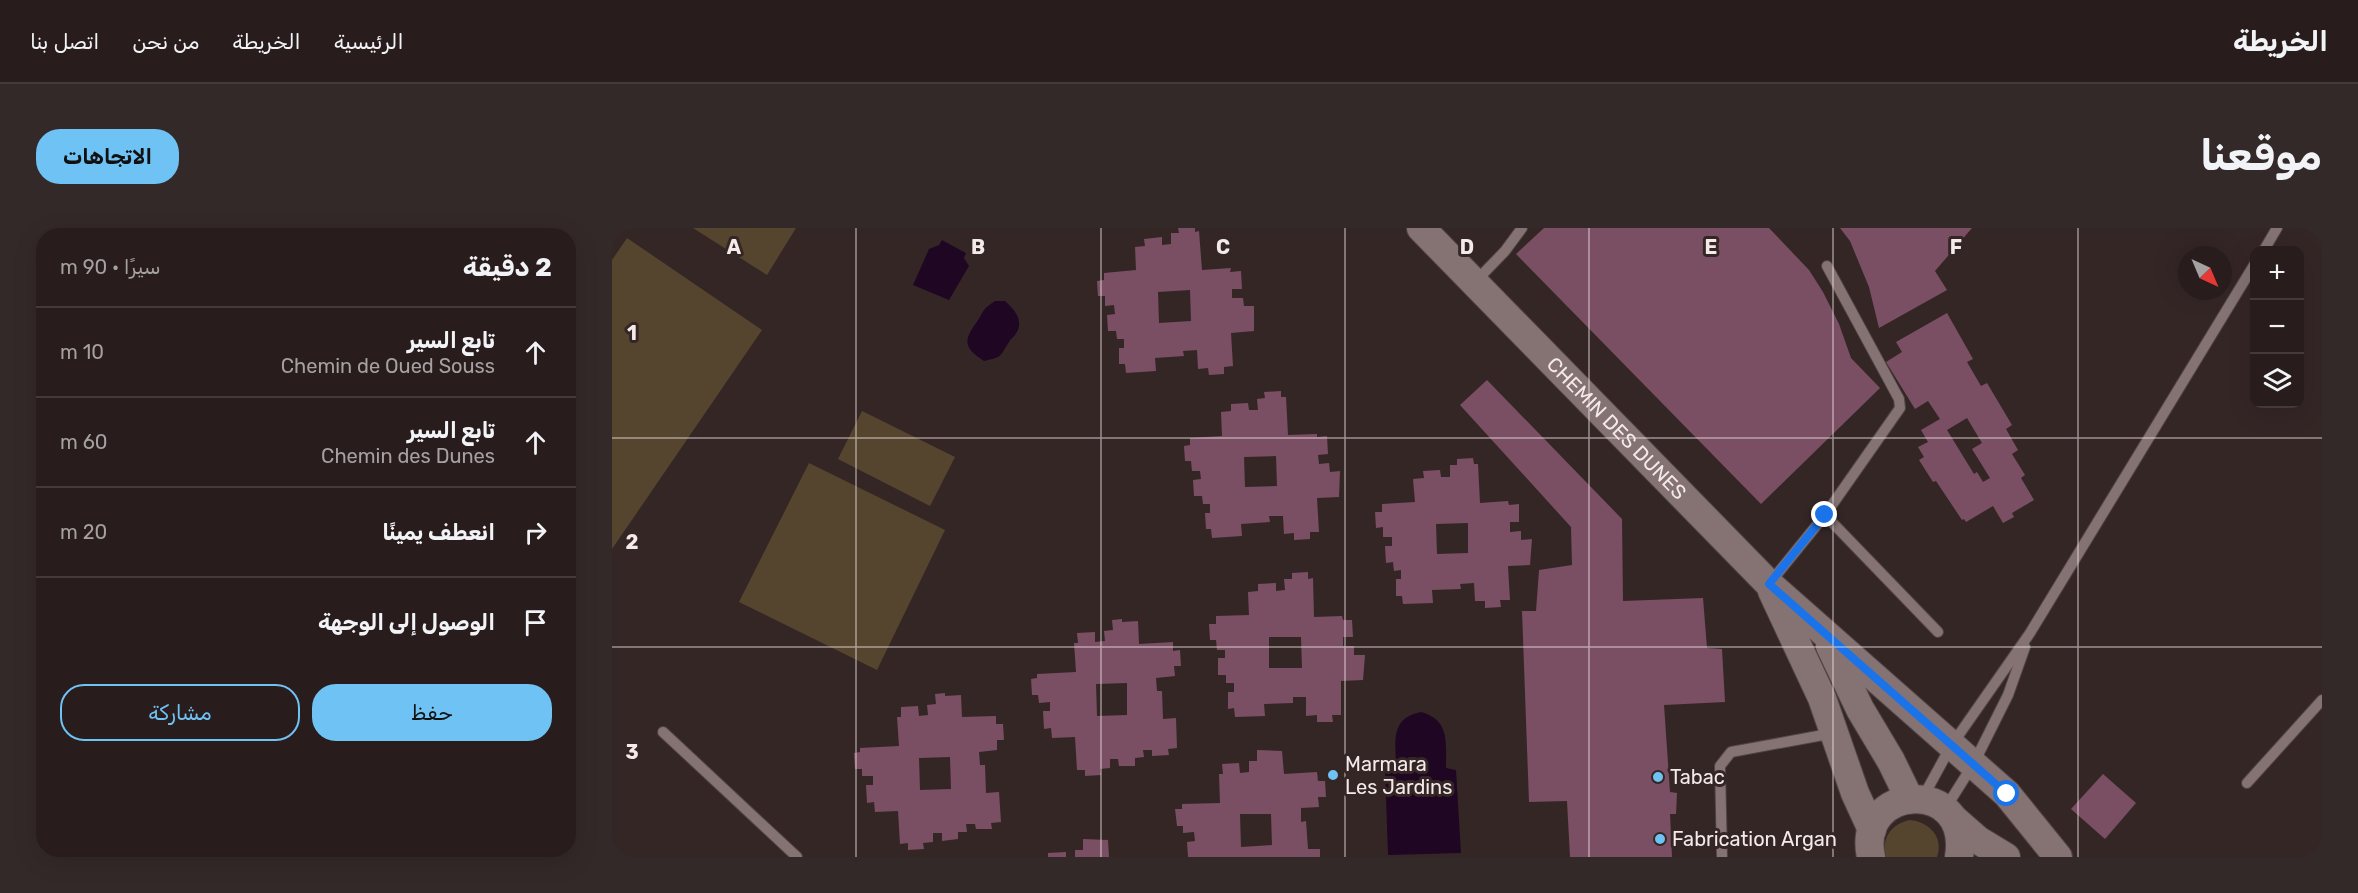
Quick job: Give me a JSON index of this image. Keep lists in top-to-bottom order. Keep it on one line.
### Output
{"streets":{"street":["CHEMIN DES DUNES"]},"places":["Marmara Les Jardins","Tabac","Fabrication Argan"],"north":"bottom right","page":{"header":"الخريطة","nav":["الرئيسية","الخريطة","من نحن","اتصل بنا"],"buttons":["الاتجاهات",["حفظ","مشاركة"]],"title":"موقعنا","heading":["2 دقيقة","سيرًا · 90 m"],"map_buttons":["+","−"],"list":[["تابع السير","Chemin de Oued Souss","10 m"],["تابع السير","Chemin des Dunes","60 m"],["انعطف يمينًا","20 m"],"الوصول إلى الوجهة"]},"grid":{"columns":["A","B","C","D","E","F"],"rows":["1","2","3"]}}
